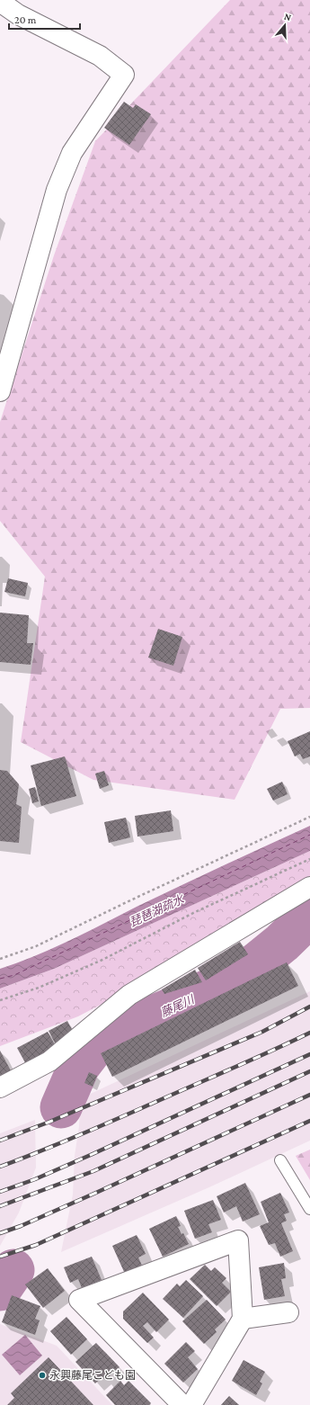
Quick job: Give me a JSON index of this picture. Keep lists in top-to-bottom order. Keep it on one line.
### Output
{"water":["琵琶湖疏水","藤尾川"],"places":["永興藤尾こども園"],"scale_bar":"20 m","north":"top"}
